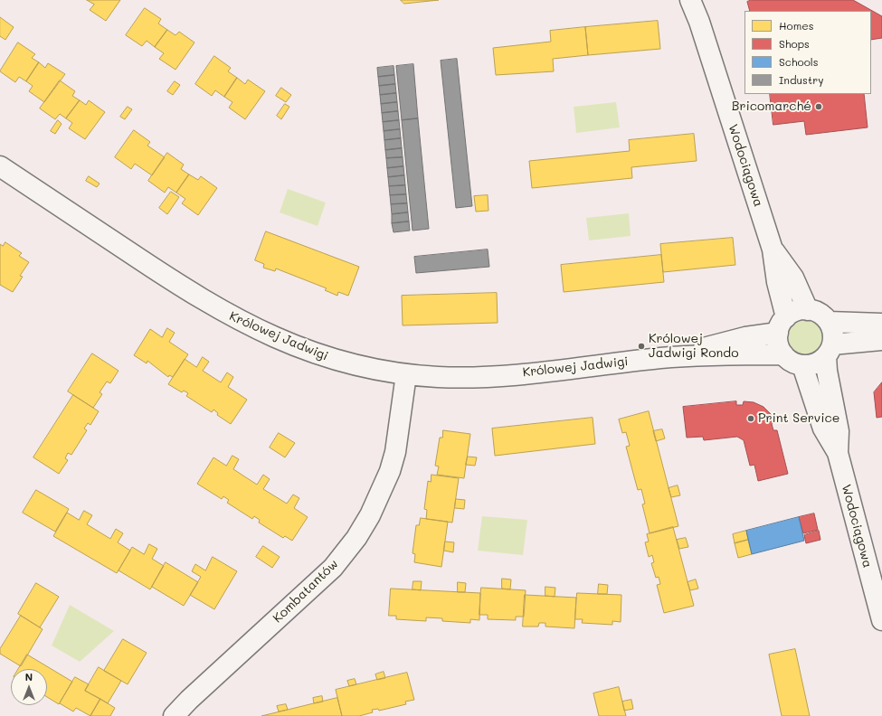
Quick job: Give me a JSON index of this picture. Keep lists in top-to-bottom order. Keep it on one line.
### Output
{"streets":{"street":["Wodociągowa","Królowej Jadwigi","Kombatantów"]},"crossings":[["Wodociągowa","Królowej Jadwigi"],["Królowej Jadwigi","Kombatantów"]],"places":["Bricomarché","Królowej Jadwigi Rondo","Print Service"],"legend":["Homes","Shops","Schools","Industry"],"north":"top"}
